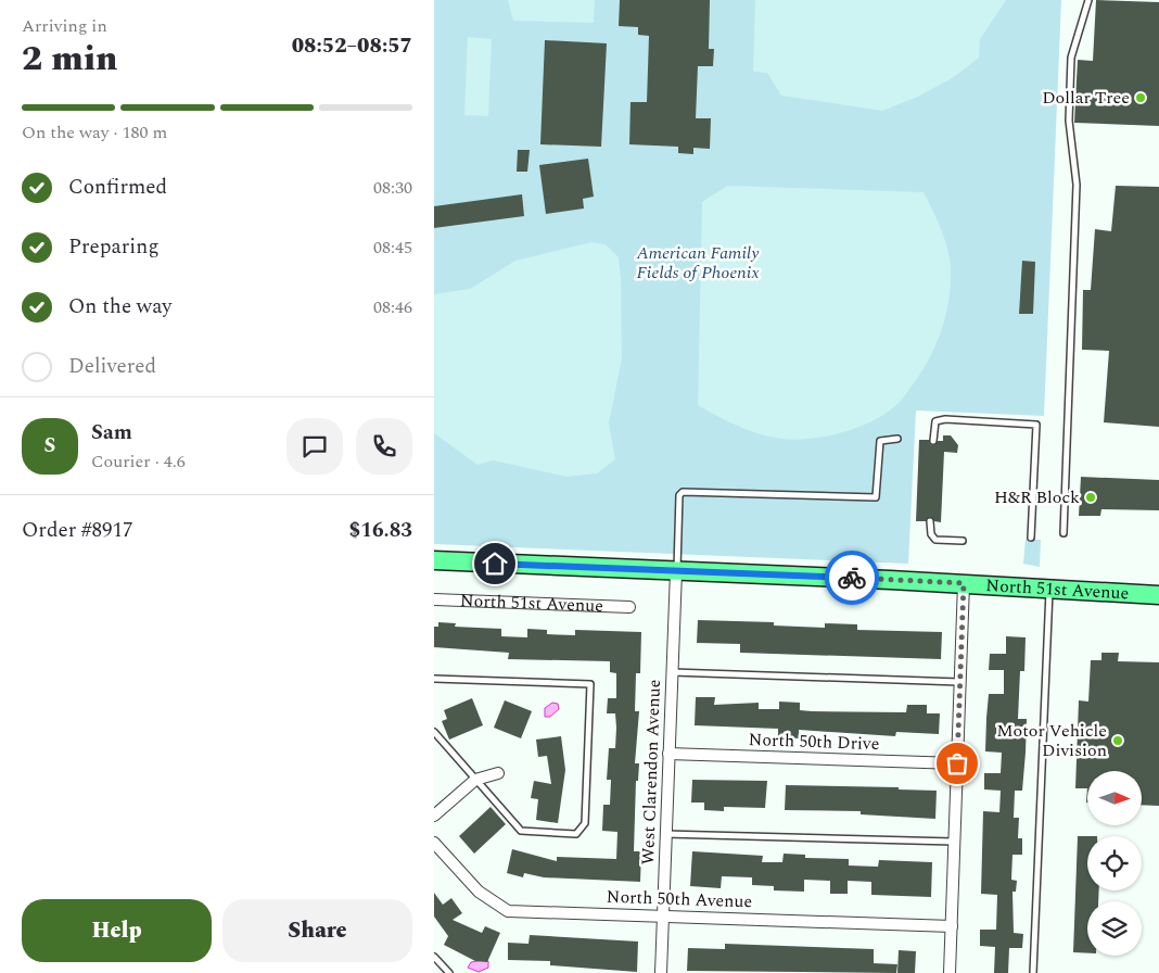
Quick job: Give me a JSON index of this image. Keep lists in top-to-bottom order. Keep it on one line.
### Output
{"streets":{"main road":["North 51st Avenue"],"street":["North 50th Drive","West Clarendon Avenue","North 50th Avenue"]},"crossings":[["North 51st Avenue","West Clarendon Avenue"],["North 50th Drive","West Clarendon Avenue"],["West Clarendon Avenue","North 50th Avenue"]],"parks":["American Family Fields of Phoenix"],"places":["Dollar Tree","H&R Block","Motor Vehicle Division"],"north":"right","page":{"heading":["2 min","Arriving in","08:52–08:57"],"panel":["Sam","Courier · 4.6","Order #8917","$16.83"],"bar":"On the way · 180 m","list":[["Confirmed","08:30"],["Preparing","08:45"],["On the way","08:46"],"Delivered"],"round":"S","buttons":["Help","Share"]}}
